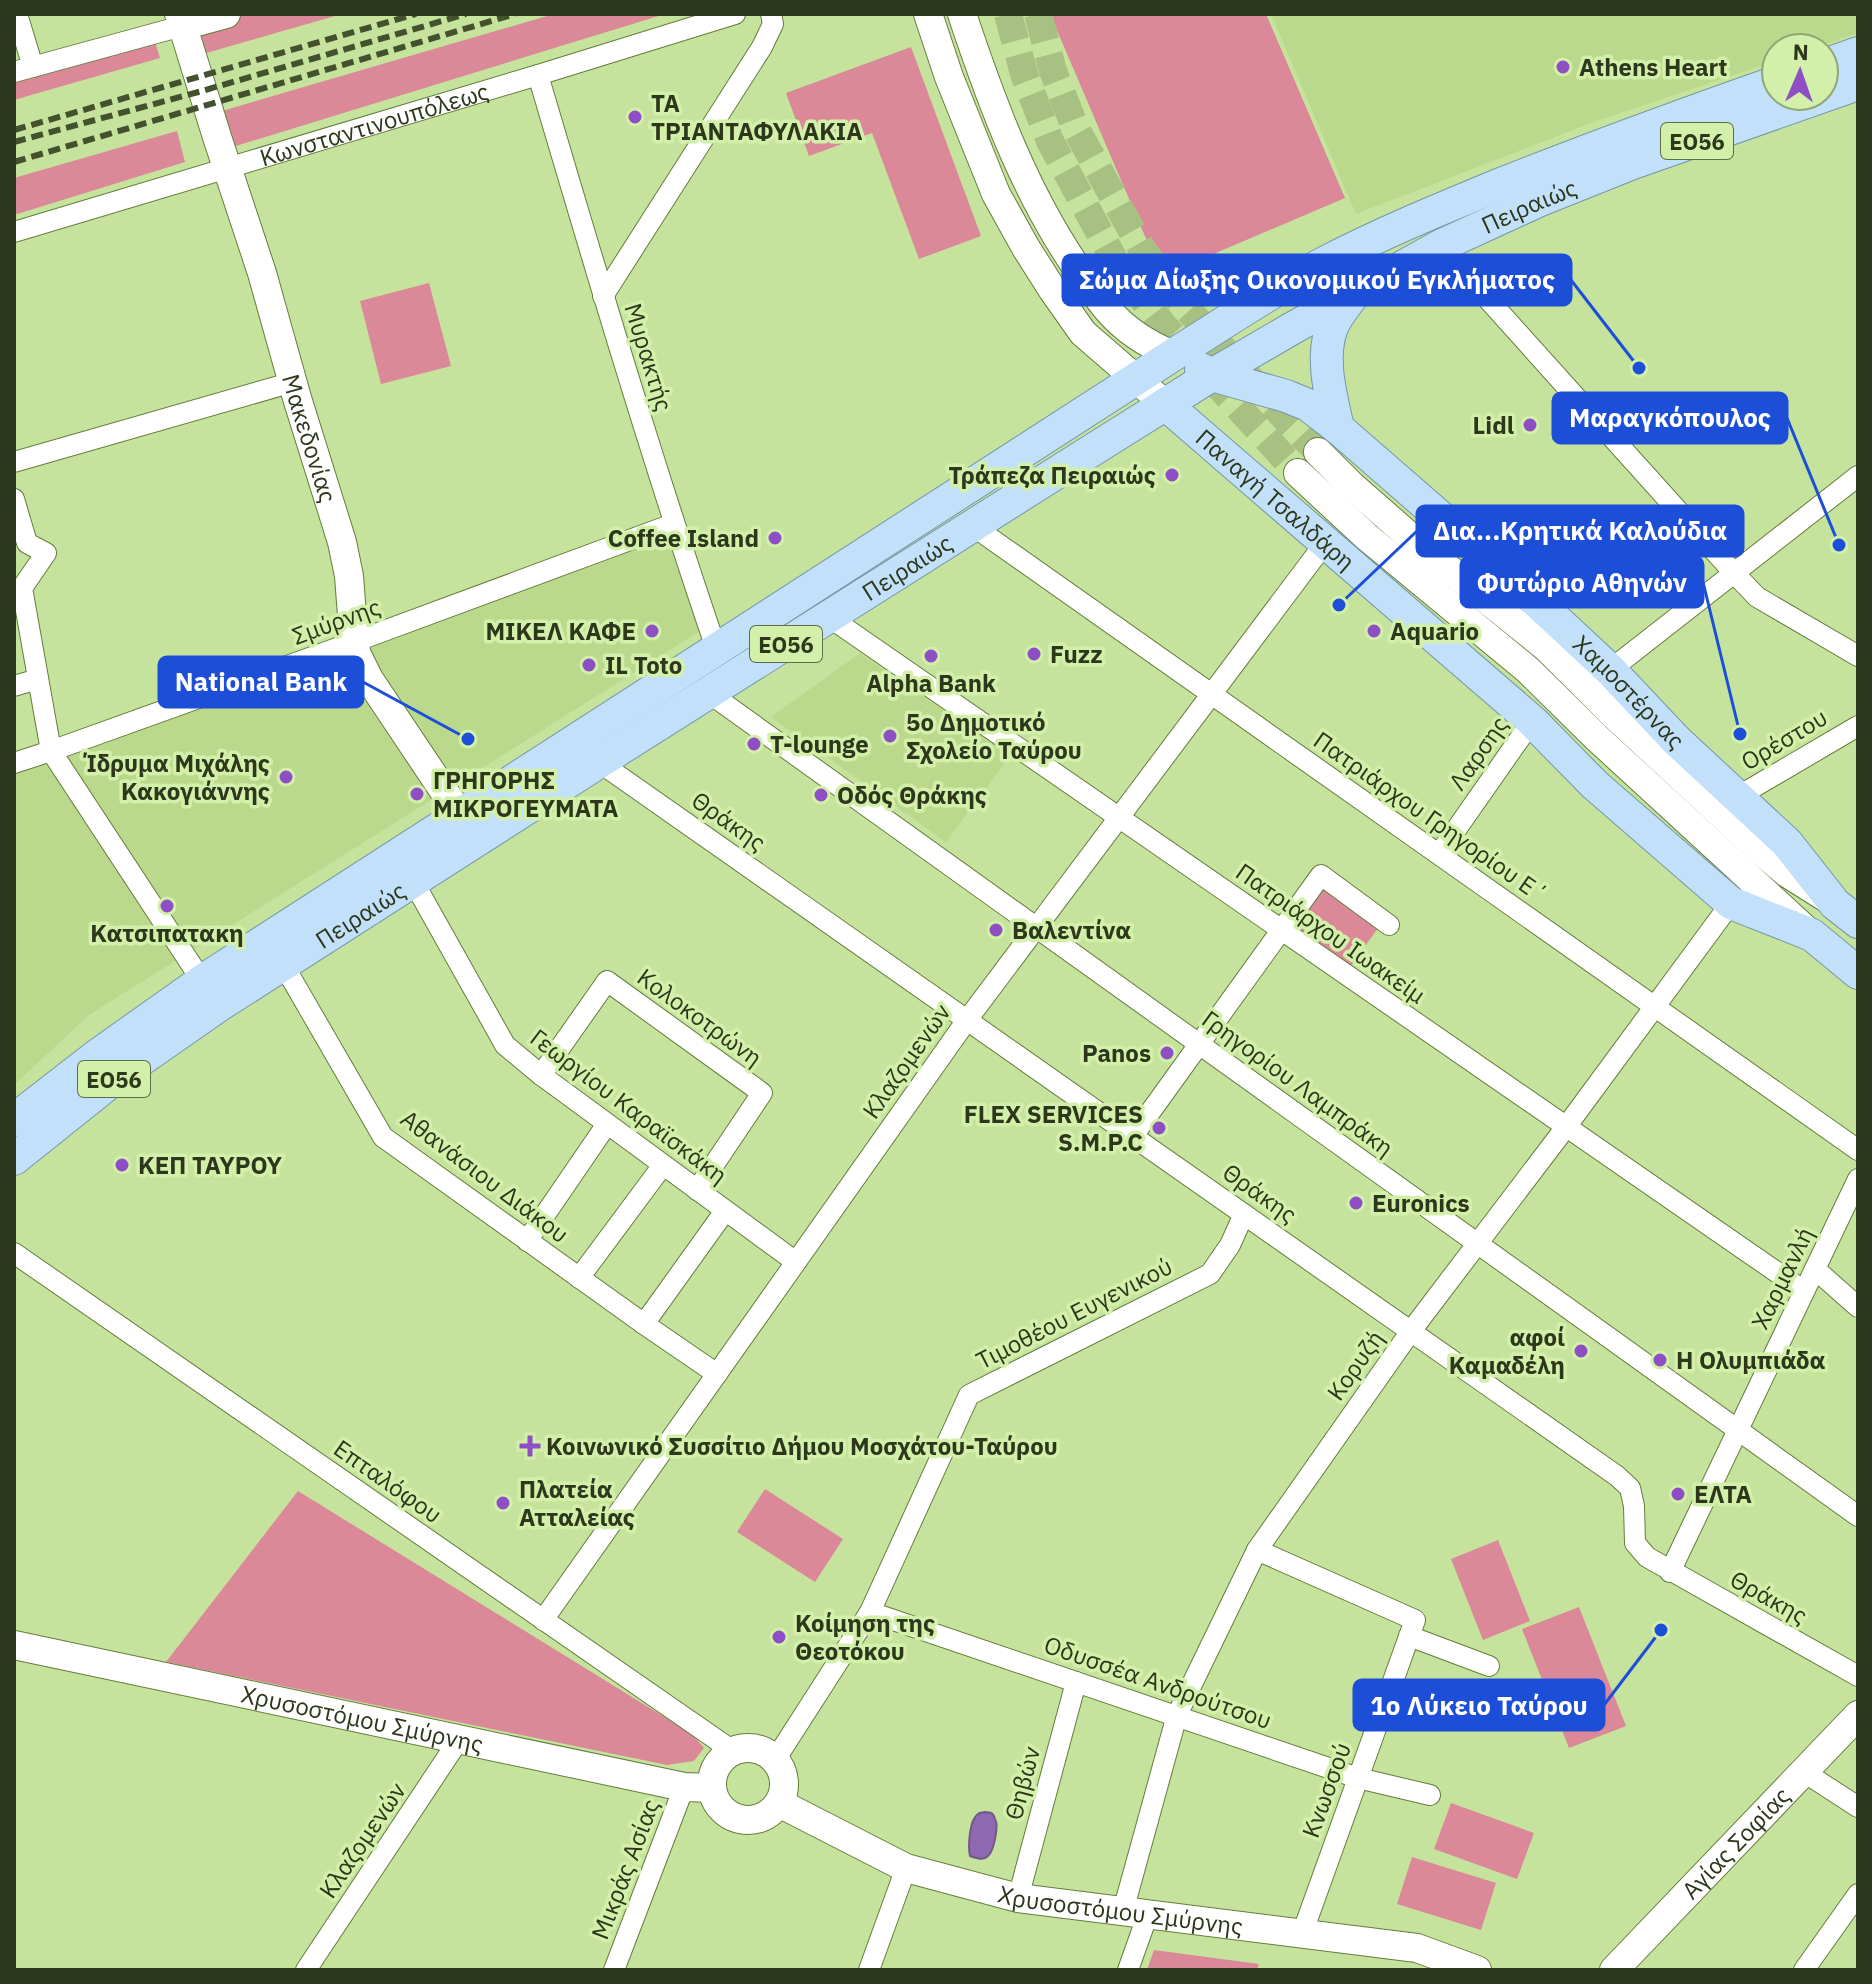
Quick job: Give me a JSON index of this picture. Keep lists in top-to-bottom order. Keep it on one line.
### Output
{"streets":{"main road":["ΕΟ56","Πειραιώς","Παναγή Τσαλδάρη","Χαμοστέρνας"],"street":["Κωνσταντινουπόλεως","Μυρακτής","Μακεδονίας","Σμύρνης","Ορέστου","Λαρσης","Πατριάρχου Γρηγορίου Ε΄","Θράκης","Πατριάρχου Ιωακείμ","Κολοκοτρώνη","Κλαζομενών","Γρηγορίου Λαμπράκη","Γεωργίου Καραϊσκάκη","Αθανάσιου Διάκου","Χαρμανλή","Τιμοθέου Ευγενικού","Κορυζή","Επταλόφου","Οδυσσέα Ανδρούτσου","Χρυσοστόμου Σμύρνης","Θηβών","Κνωσσού","Αγίας Σοφίας","Μικράς Ασίας"]},"crossings":[["Κωνσταντινουπόλεως","Μυρακτής"],["Κωνσταντινουπόλεως","Μακεδονίας"],["Πειραιώς","Μυρακτής"],["Πειραιώς","Μακεδονίας"],["Πειραιώς","Παναγή Τσαλδάρη"],["Πειραιώς","Χαμοστέρνας"],["Πειραιώς","Πατριάρχου Γρηγορίου Ε΄"],["Πειραιώς","Θράκης"],["Πειραιώς","Πατριάρχου Ιωακείμ"],["Πειραιώς","Γρηγορίου Λαμπράκη"],["Πειραιώς","Γεωργίου Καραϊσκάκη"],["Πειραιώς","Αθανάσιου Διάκου"],["Μυρακτής","Σμύρνης"],["Μακεδονίας","Σμύρνης"],["Παναγή Τσαλδάρη","Λαρσης"],["Παναγή Τσαλδάρη","Κλαζομενών"],["Παναγή Τσαλδάρη","Κορυζή"],["Χαμοστέρνας","Ορέστου"],["Λαρσης","Πατριάρχου Γρηγορίου Ε΄"],["Πατριάρχου Γρηγορίου Ε΄","Κλαζομενών"],["Πατριάρχου Γρηγορίου Ε΄","Κορυζή"],["Θράκης","Κλαζομενών"],["Θράκης","Χαρμανλή"],["Θράκης","Τιμοθέου Ευγενικού"],["Θράκης","Κορυζή"],["Πατριάρχου Ιωακείμ","Κλαζομενών"],["Πατριάρχου Ιωακείμ","Χαρμανλή"],["Πατριάρχου Ιωακείμ","Κορυζή"],["Κολοκοτρώνη","Γεωργίου Καραϊσκάκη"],["Κλαζομενών","Γρηγορίου Λαμπράκη"],["Κλαζομενών","Γεωργίου Καραϊσκάκη"],["Κλαζομενών","Αθανάσιου Διάκου"],["Κλαζομενών","Επταλόφου"],["Κλαζομενών","Χρυσοστόμου Σμύρνης"],["Γρηγορίου Λαμπράκη","Χαρμανλή"],["Γρηγορίου Λαμπράκη","Κορυζή"],["Τιμοθέου Ευγενικού","Επταλόφου"],["Τιμοθέου Ευγενικού","Οδυσσέα Ανδρούτσου"],["Τιμοθέου Ευγενικού","Χρυσοστόμου Σμύρνης"],["Τιμοθέου Ευγενικού","Μικράς Ασίας"],["Κορυζή","Οδυσσέα Ανδρούτσου"],["Κορυζή","Χρυσοστόμου Σμύρνης"],["Επταλόφου","Χρυσοστόμου Σμύρνης"],["Επταλόφου","Μικράς Ασίας"],["Οδυσσέα Ανδρούτσου","Θηβών"],["Οδυσσέα Ανδρούτσου","Κνωσσού"],["Χρυσοστόμου Σμύρνης","Θηβών"],["Χρυσοστόμου Σμύρνης","Κνωσσού"],["Χρυσοστόμου Σμύρνης","Μικράς Ασίας"]],"places":{"other":["Athens Heart","ΤΑ ΤΡΙΑΝΤΑΦΥΛΑΚΙΑ","Σώμα Δίωξης Οικονομικού Εγκλήματος","Lidl","Τράπεζα Πειραιώς","Coffee Island","Μαραγκόπουλος","Δια...Κρητικά Καλούδια","ΜΙΚΕΛ ΚΑΦΕ","Aquario","Fuzz","Alpha Bank","IL Toto","Φυτώριο Αθηνών","5ο Δημοτικό Σχολείο Ταύρου","National Bank","T-lounge","Ίδρυμα Μιχάλης Κακογιάννης","ΓΡΗΓΟΡΗΣ ΜΙΚΡΟΓΕΥΜΑΤΑ","Οδός Θράκης","Κατσιπατακη","Βαλεντίνα","Panos","FLEX SERVICES S.M.P.C","ΚΕΠ ΤΑΥΡΟΥ","Euronics","αφοί Καμαδέλη","Η Ολυμπιάδα","ΕΛΤΑ","Πλατεία Ατταλείας","1ο Λύκειο Ταύρου","Κοίμηση της Θεοτόκου"],"health":["Κοινωνικό Συσσίτιο Δήμου Μοσχάτου-Ταύρου"]},"north":"top"}
